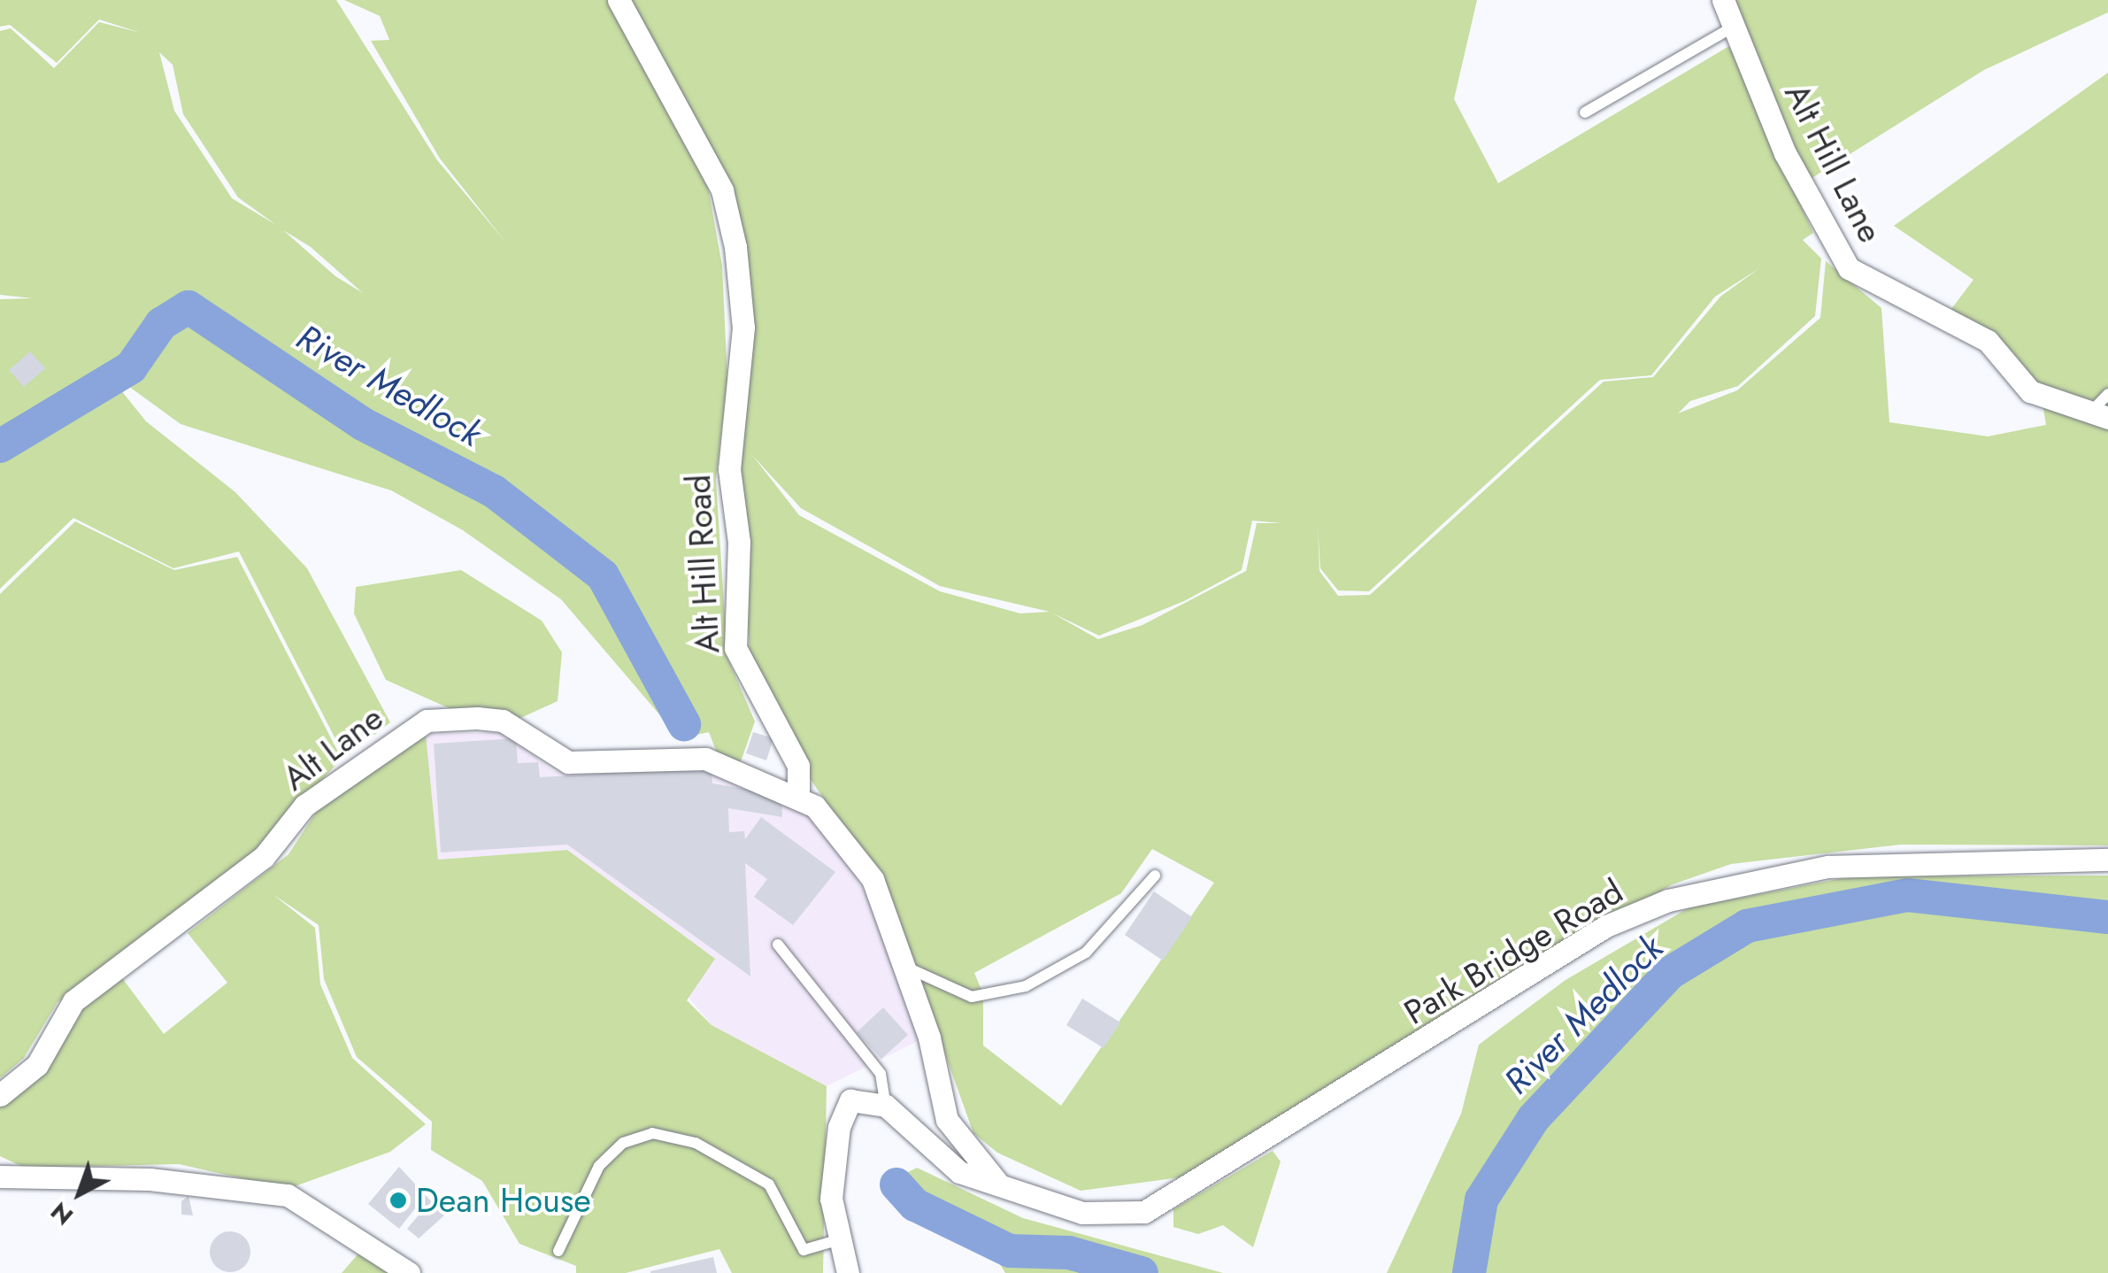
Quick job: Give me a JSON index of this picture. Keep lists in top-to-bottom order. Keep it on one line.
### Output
{"streets":{"street":["Alt Hill Lane","Alt Hill Road","Alt Lane","Park Bridge Road"]},"crossings":[["Alt Hill Road","Alt Lane"]],"water":["River Medlock"],"places":["Dean House"],"north":"bottom left"}
